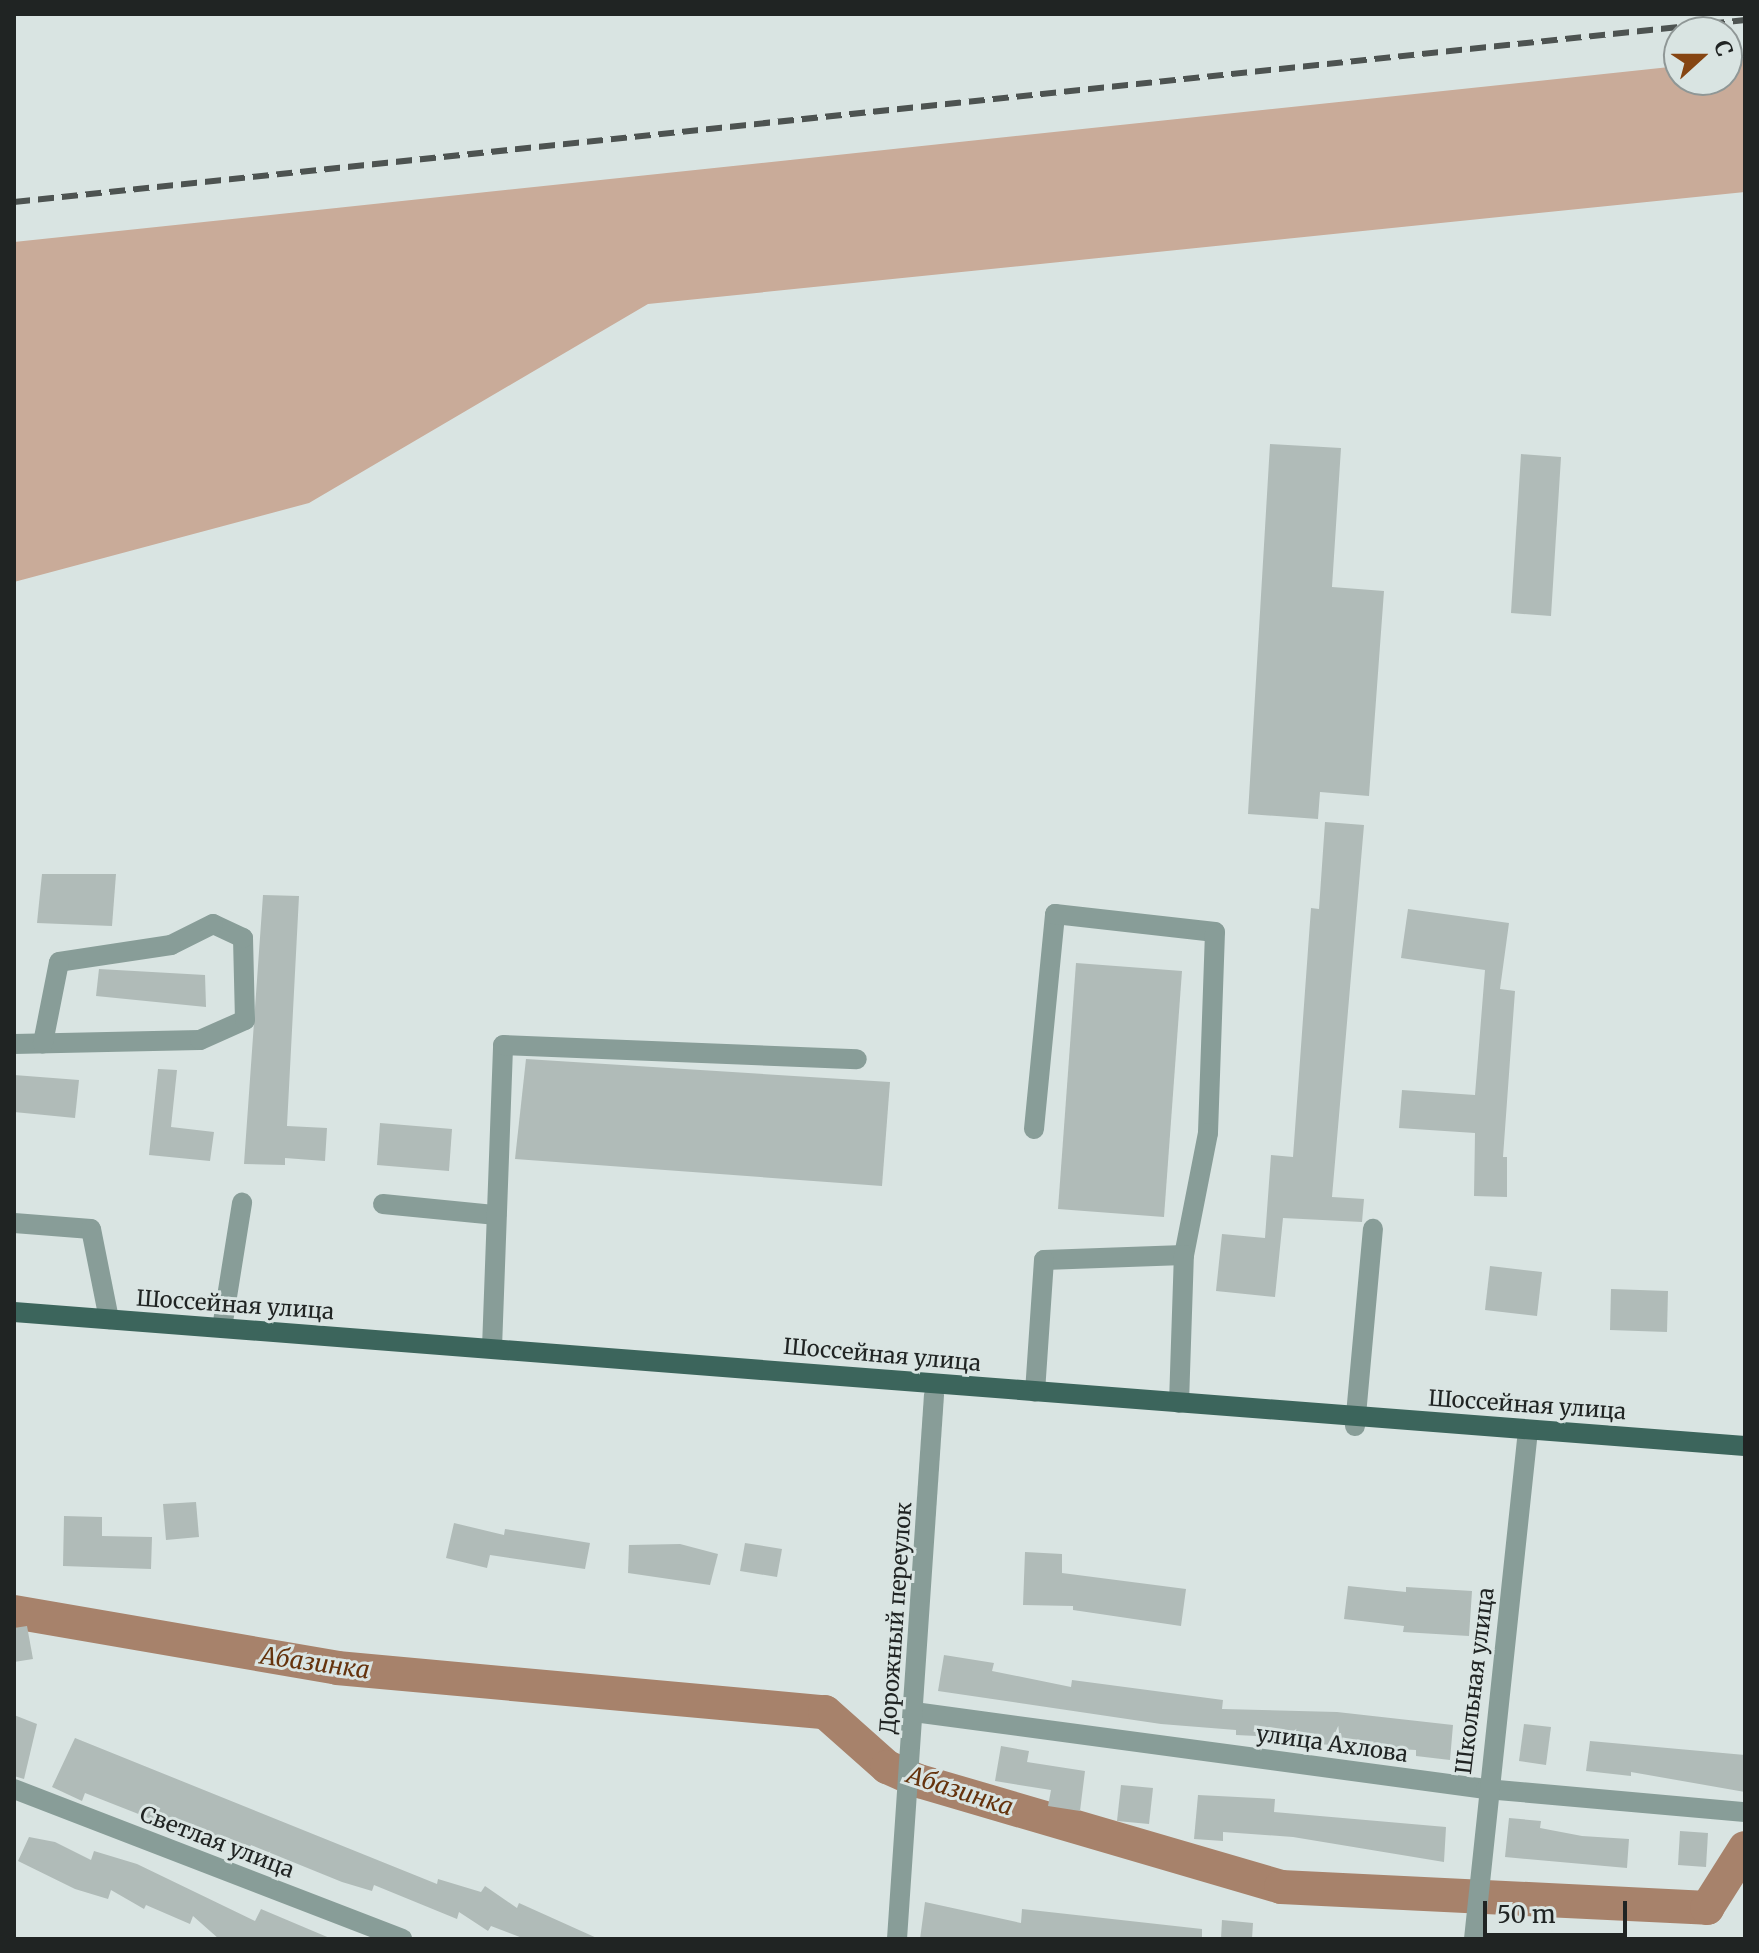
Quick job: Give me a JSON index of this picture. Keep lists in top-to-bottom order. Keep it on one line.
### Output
{"streets":{"main road":["Шоссейная улица"],"street":["Дорожный переулок","Школьная улица","улица Ахлова","Светлая улица"]},"crossings":[["Шоссейная улица","Дорожный переулок"],["Шоссейная улица","Школьная улица"],["Дорожный переулок","улица Ахлова"],["Школьная улица","улица Ахлова"]],"water":["Абазинка"],"scale_bar":"50 m","north":"right"}
